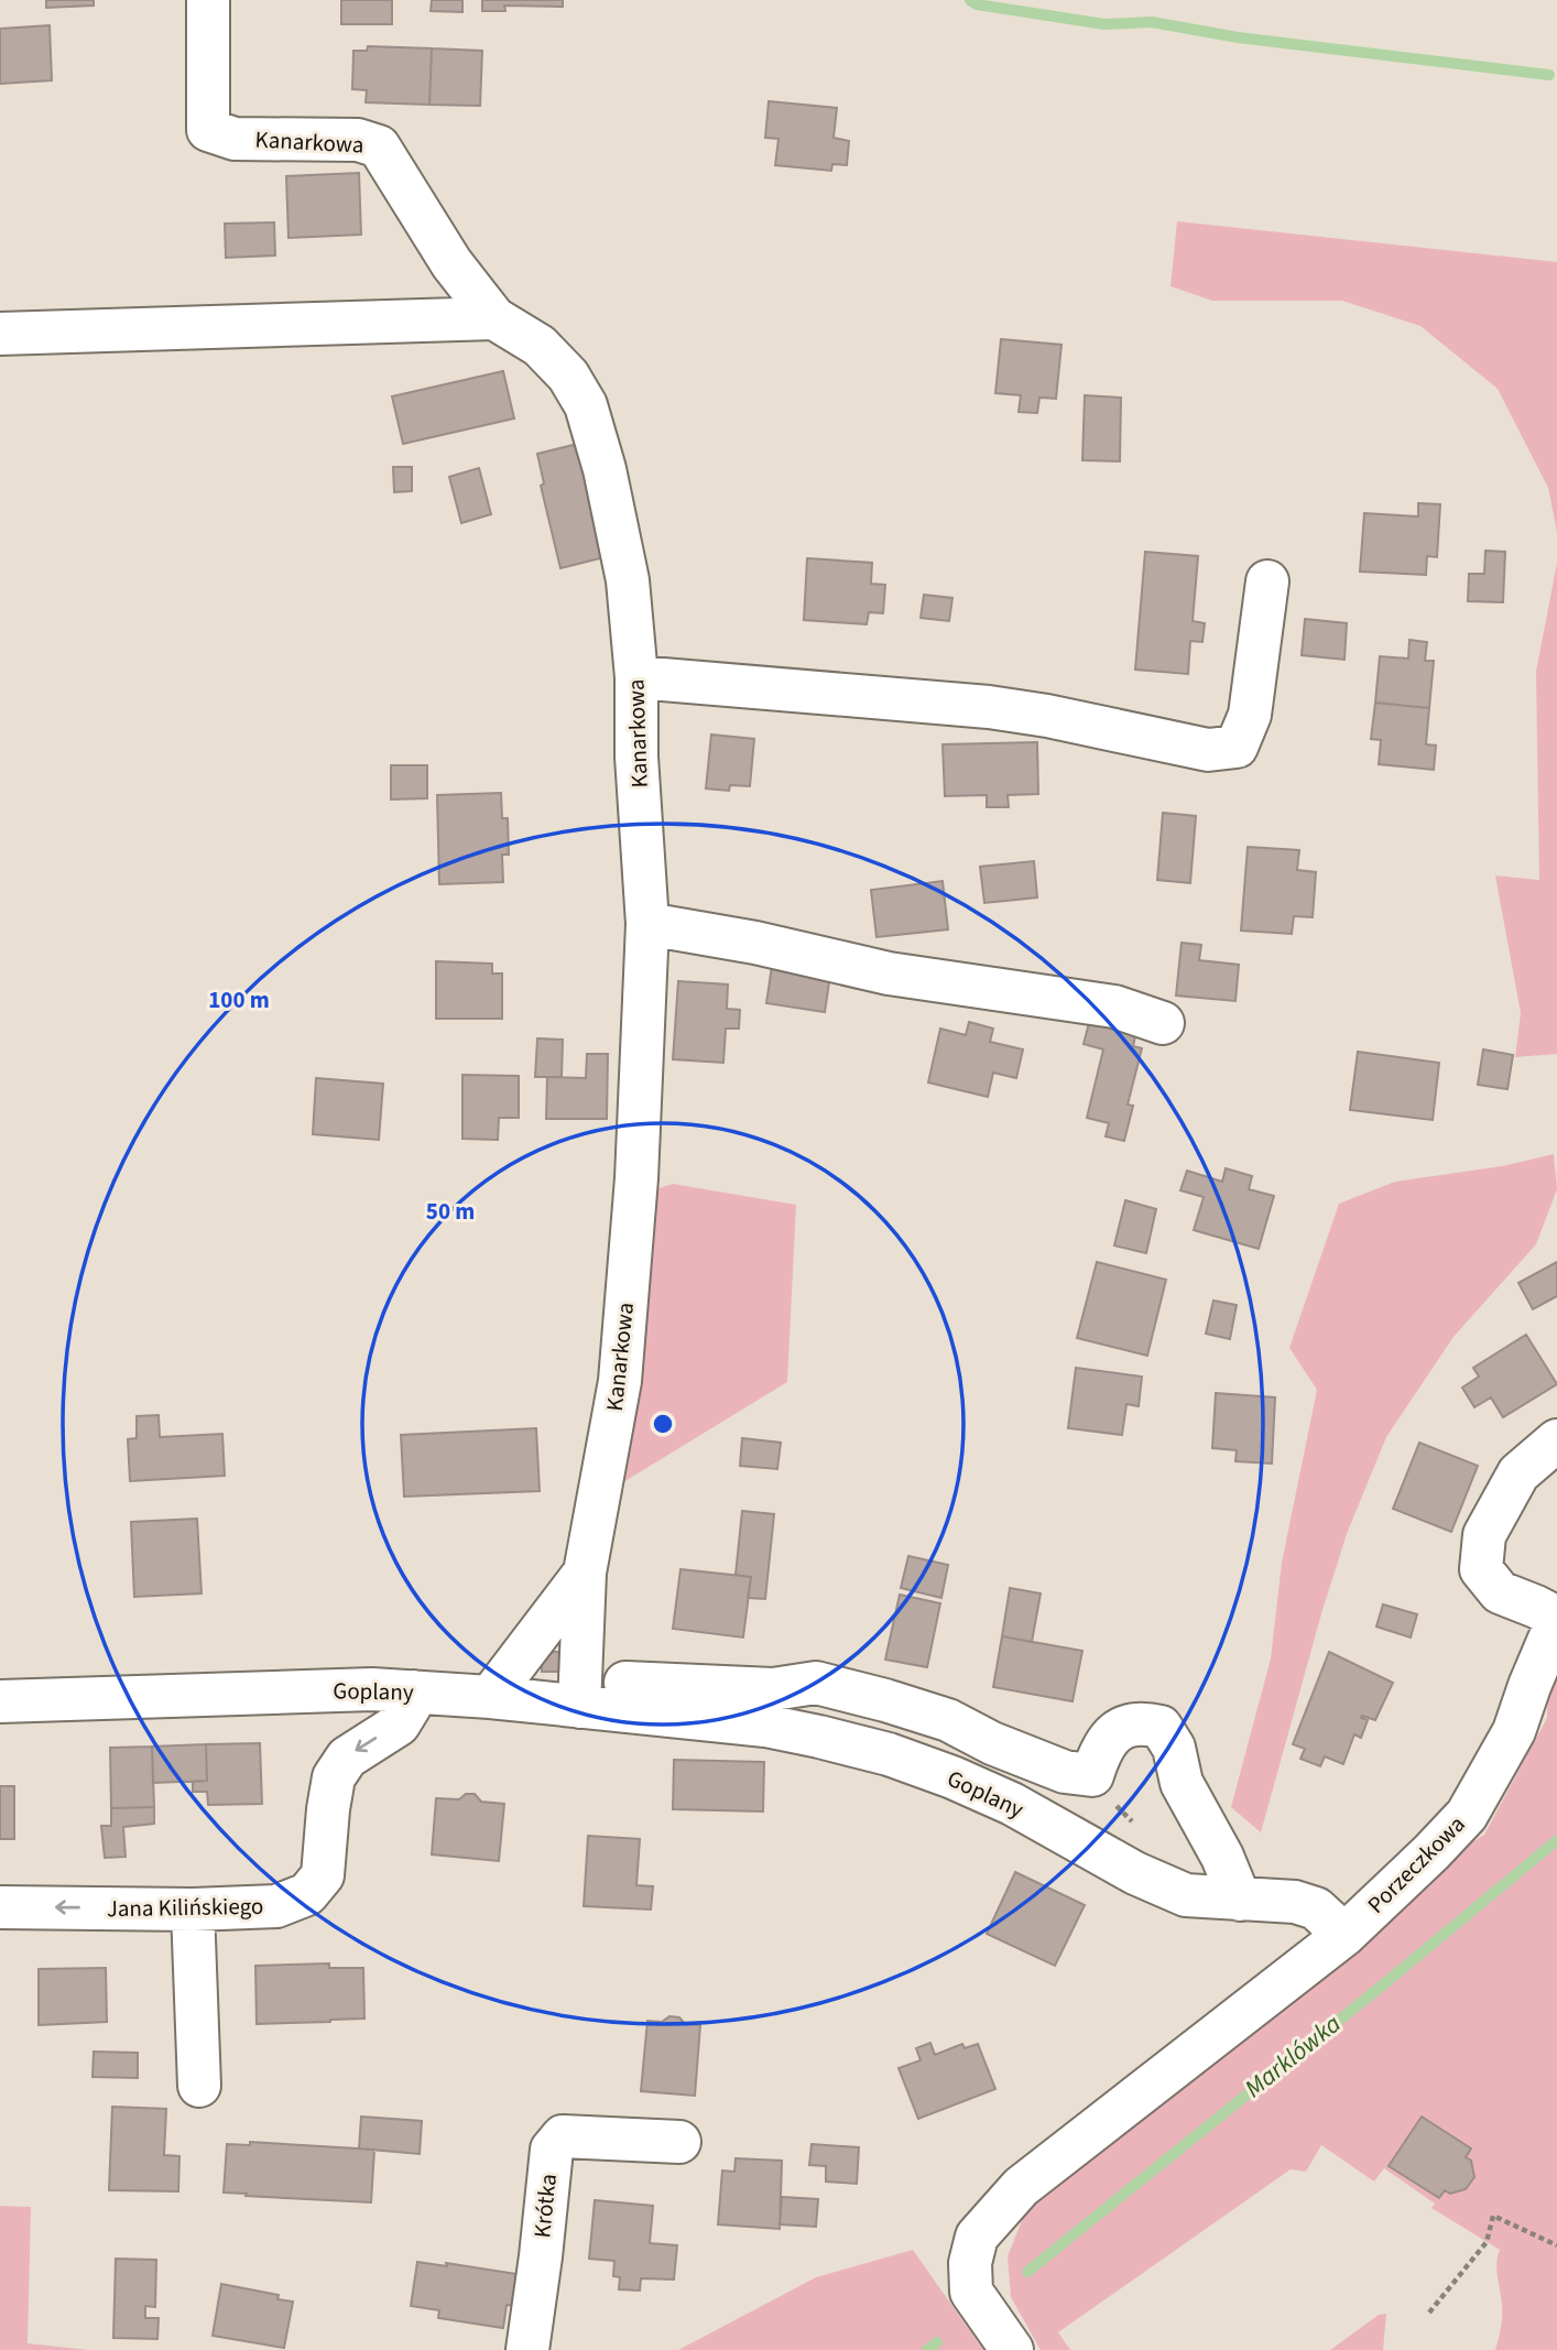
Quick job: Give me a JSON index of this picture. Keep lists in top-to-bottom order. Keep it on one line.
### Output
{"streets":{"street":["Kanarkowa","Goplany","Porzeczkowa","Jana Kilińskiego","Krótka"]},"crossings":[["Kanarkowa","Goplany"],["Goplany","Porzeczkowa"],["Goplany","Jana Kilińskiego"]],"one_way":["Jana Kilińskiego"],"water":["Marklówka"],"rings":["100 m","50 m"]}
